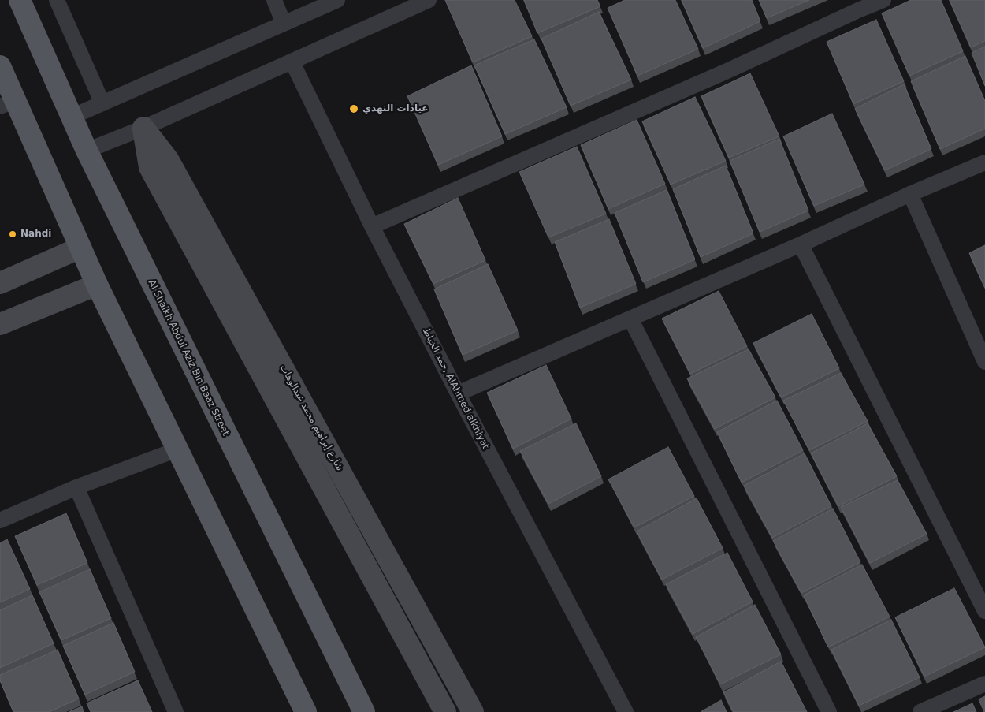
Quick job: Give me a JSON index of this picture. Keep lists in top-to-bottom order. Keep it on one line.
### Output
{"streets":{"main road":["Al Shaikh Abdul Aziz Bin Baaz Street"],"street":["حمد الخياط, AlAhmed alkhiyat","شارع إبراهيم محمد عبدالوهاب"]},"places":["عيادات النهدي","Nahdi"]}
